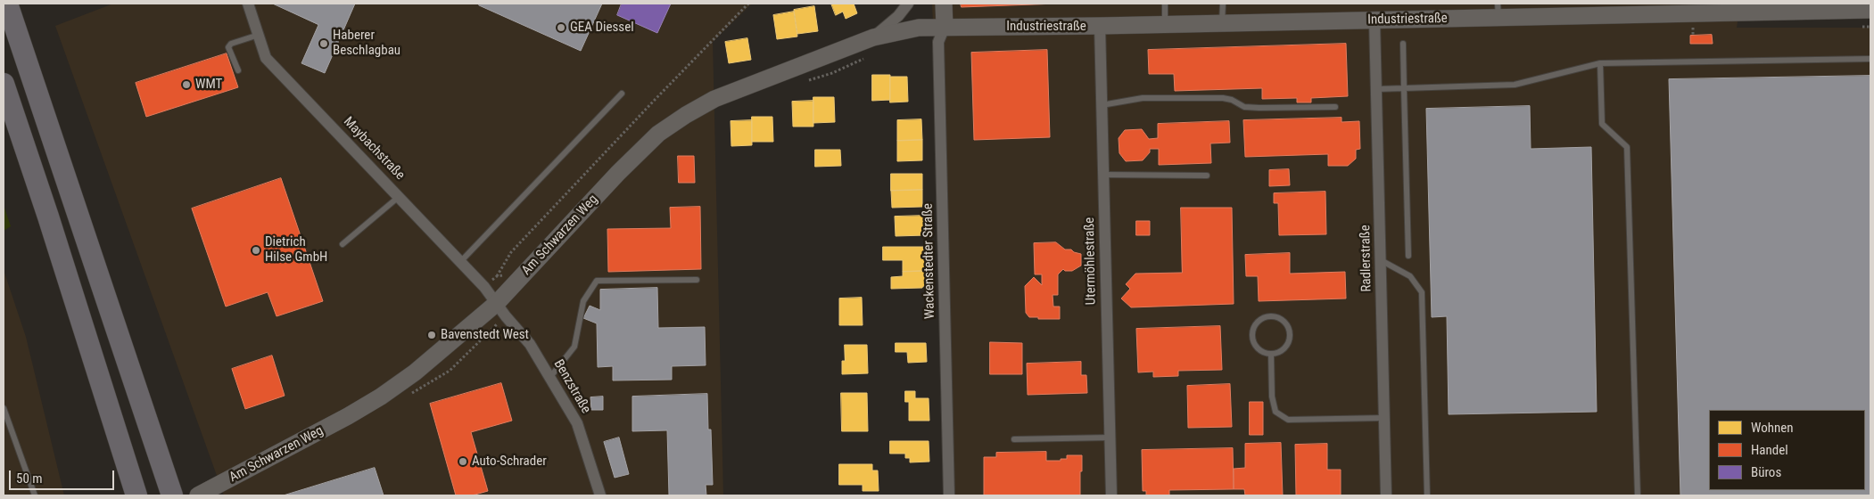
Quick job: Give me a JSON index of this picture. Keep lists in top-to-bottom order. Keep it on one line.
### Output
{"streets":{"street":["Industriestraße","Maybachstraße","Am Schwarzen Weg","Radlerstraße","Wackenstedter Straße","Utermöhlestraße","Benzstraße"]},"crossings":[["Industriestraße","Am Schwarzen Weg"],["Industriestraße","Radlerstraße"],["Industriestraße","Wackenstedter Straße"],["Industriestraße","Utermöhlestraße"],["Maybachstraße","Am Schwarzen Weg"],["Maybachstraße","Benzstraße"],["Am Schwarzen Weg","Wackenstedter Straße"],["Am Schwarzen Weg","Benzstraße"]],"places":["GEA Diessel","Haberer Beschlagbau","WMT","Dietrich Hilse GmbH","Bavenstedt West","Auto-Schrader"],"legend":["Wohnen","Handel","Büros"],"scale_bar":"50 m"}
